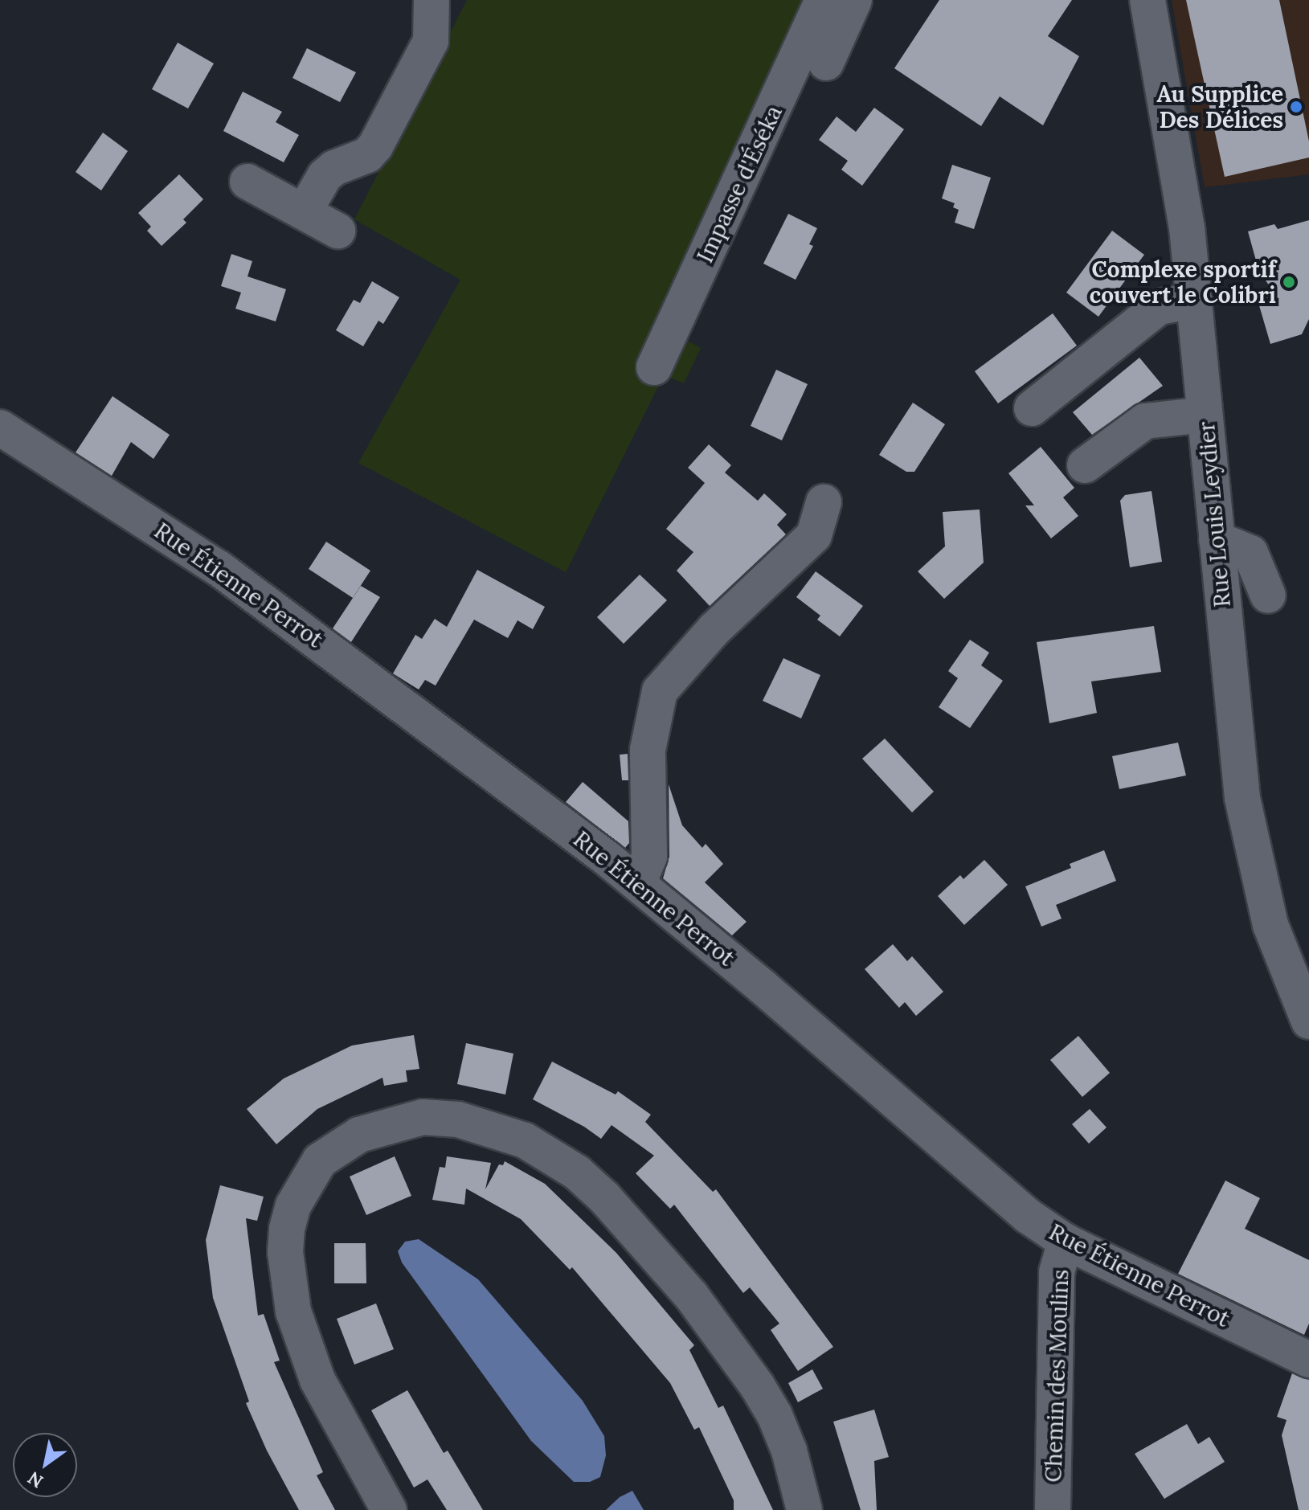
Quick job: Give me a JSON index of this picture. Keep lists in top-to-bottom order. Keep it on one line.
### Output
{"streets":{"street":["Impasse d'Éséka","Rue Louis Leydier","Rue Étienne Perrot","Chemin des Moulins"]},"crossings":[["Rue Étienne Perrot","Chemin des Moulins"]],"places":["Au Supplice Des Délices","Complexe sportif couvert le Colibri"],"north":"bottom left"}
